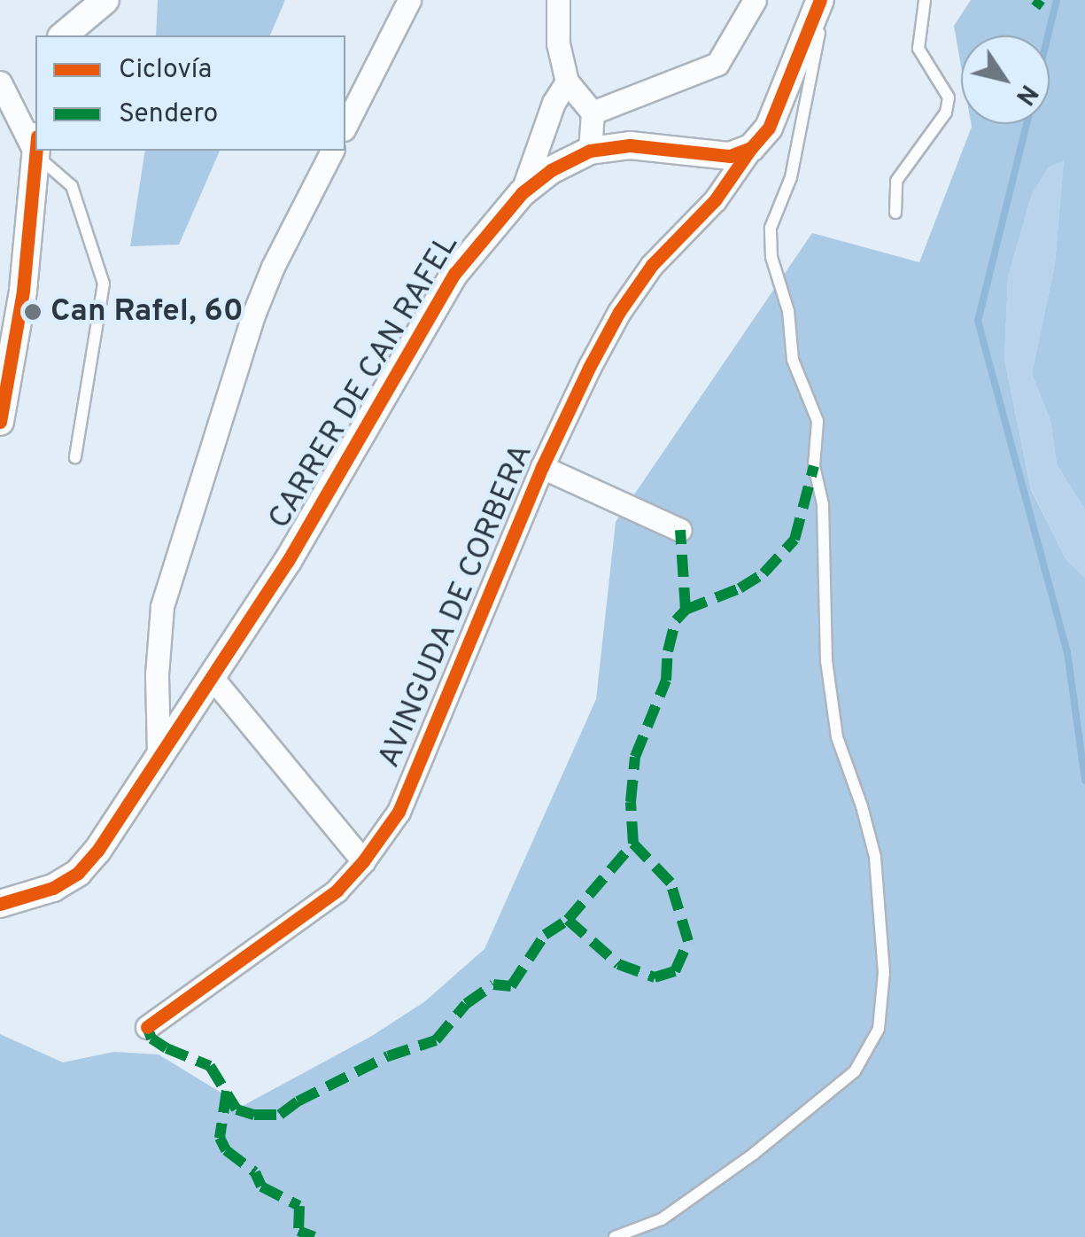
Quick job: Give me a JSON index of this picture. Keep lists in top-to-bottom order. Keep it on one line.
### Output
{"streets":{"street":["CARRER DE CAN RAFEL","AVINGUDA DE CORBERA"]},"crossings":[["CARRER DE CAN RAFEL","AVINGUDA DE CORBERA"]],"places":["Can Rafel, 60"],"legend":["Ciclovía","Sendero"],"north":"bottom right"}
